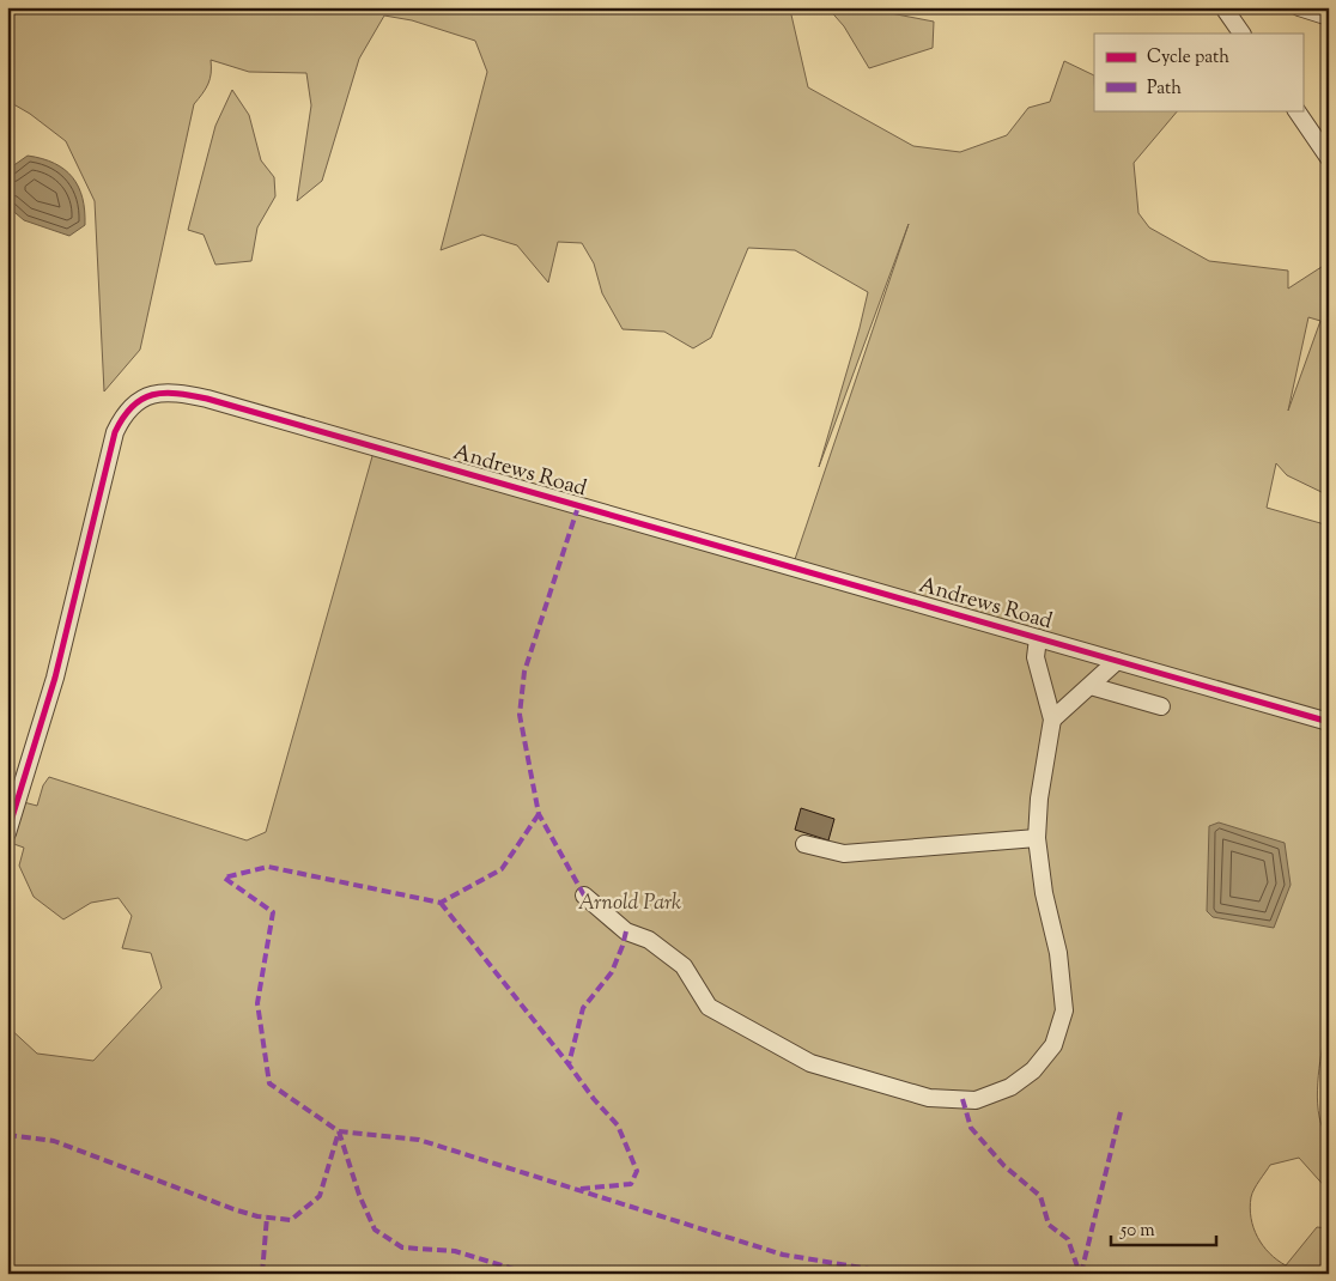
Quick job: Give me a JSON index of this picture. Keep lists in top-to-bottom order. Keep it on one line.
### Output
{"streets":{"street":["Andrews Road"]},"parks":["Arnold Park"],"legend":["Cycle path","Path"],"scale_bar":"50 m"}
